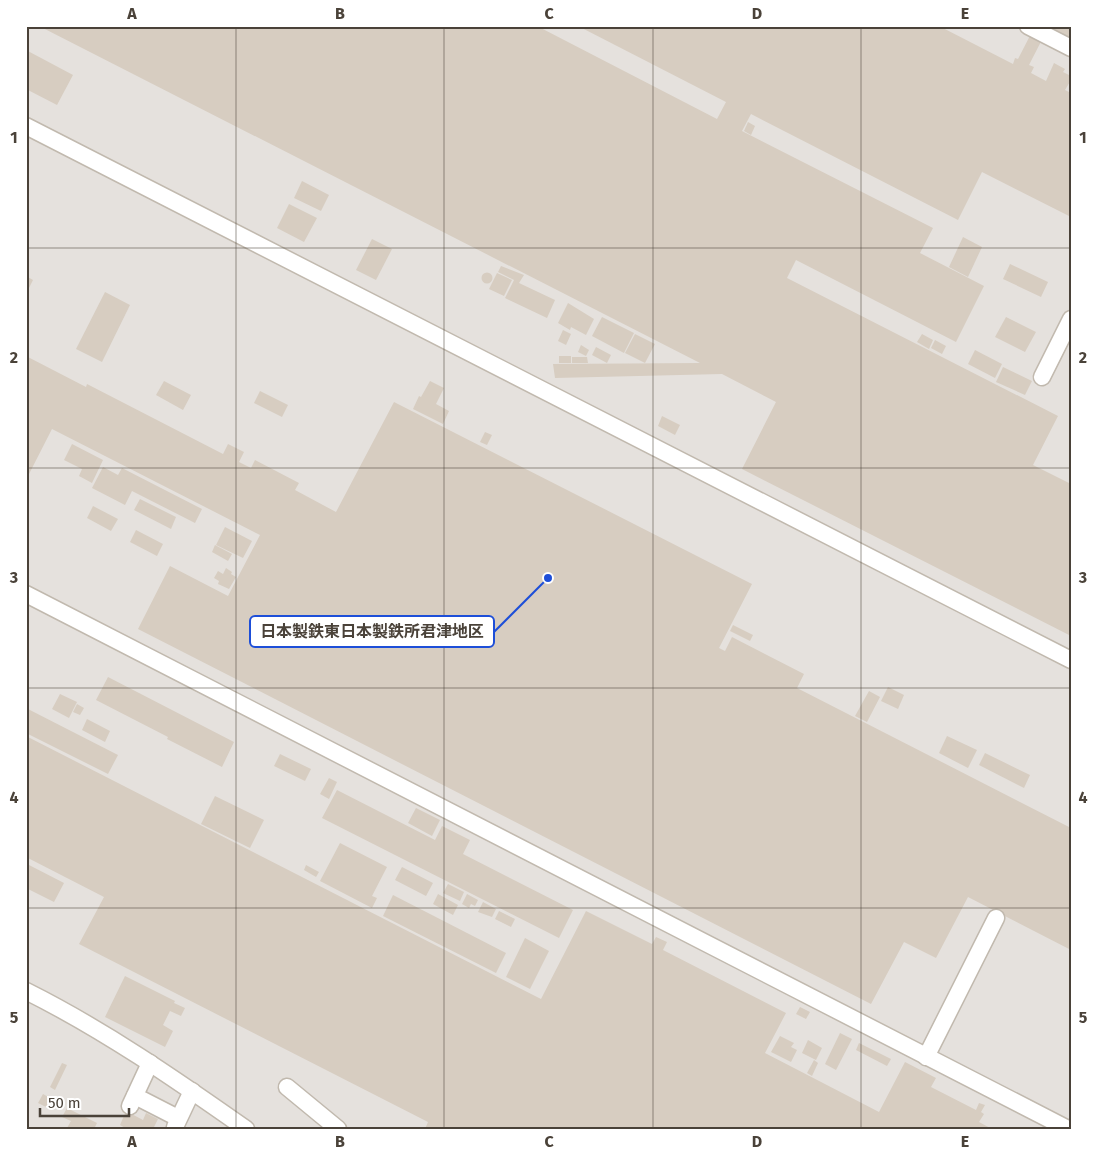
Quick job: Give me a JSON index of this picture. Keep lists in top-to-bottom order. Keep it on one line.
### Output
{"places":["日本製鉄東日本製鉄所君津地区"],"scale_bar":"50 m","grid":{"columns":["A","B","C","D","E"],"rows":["1","2","3","4","5"]}}
